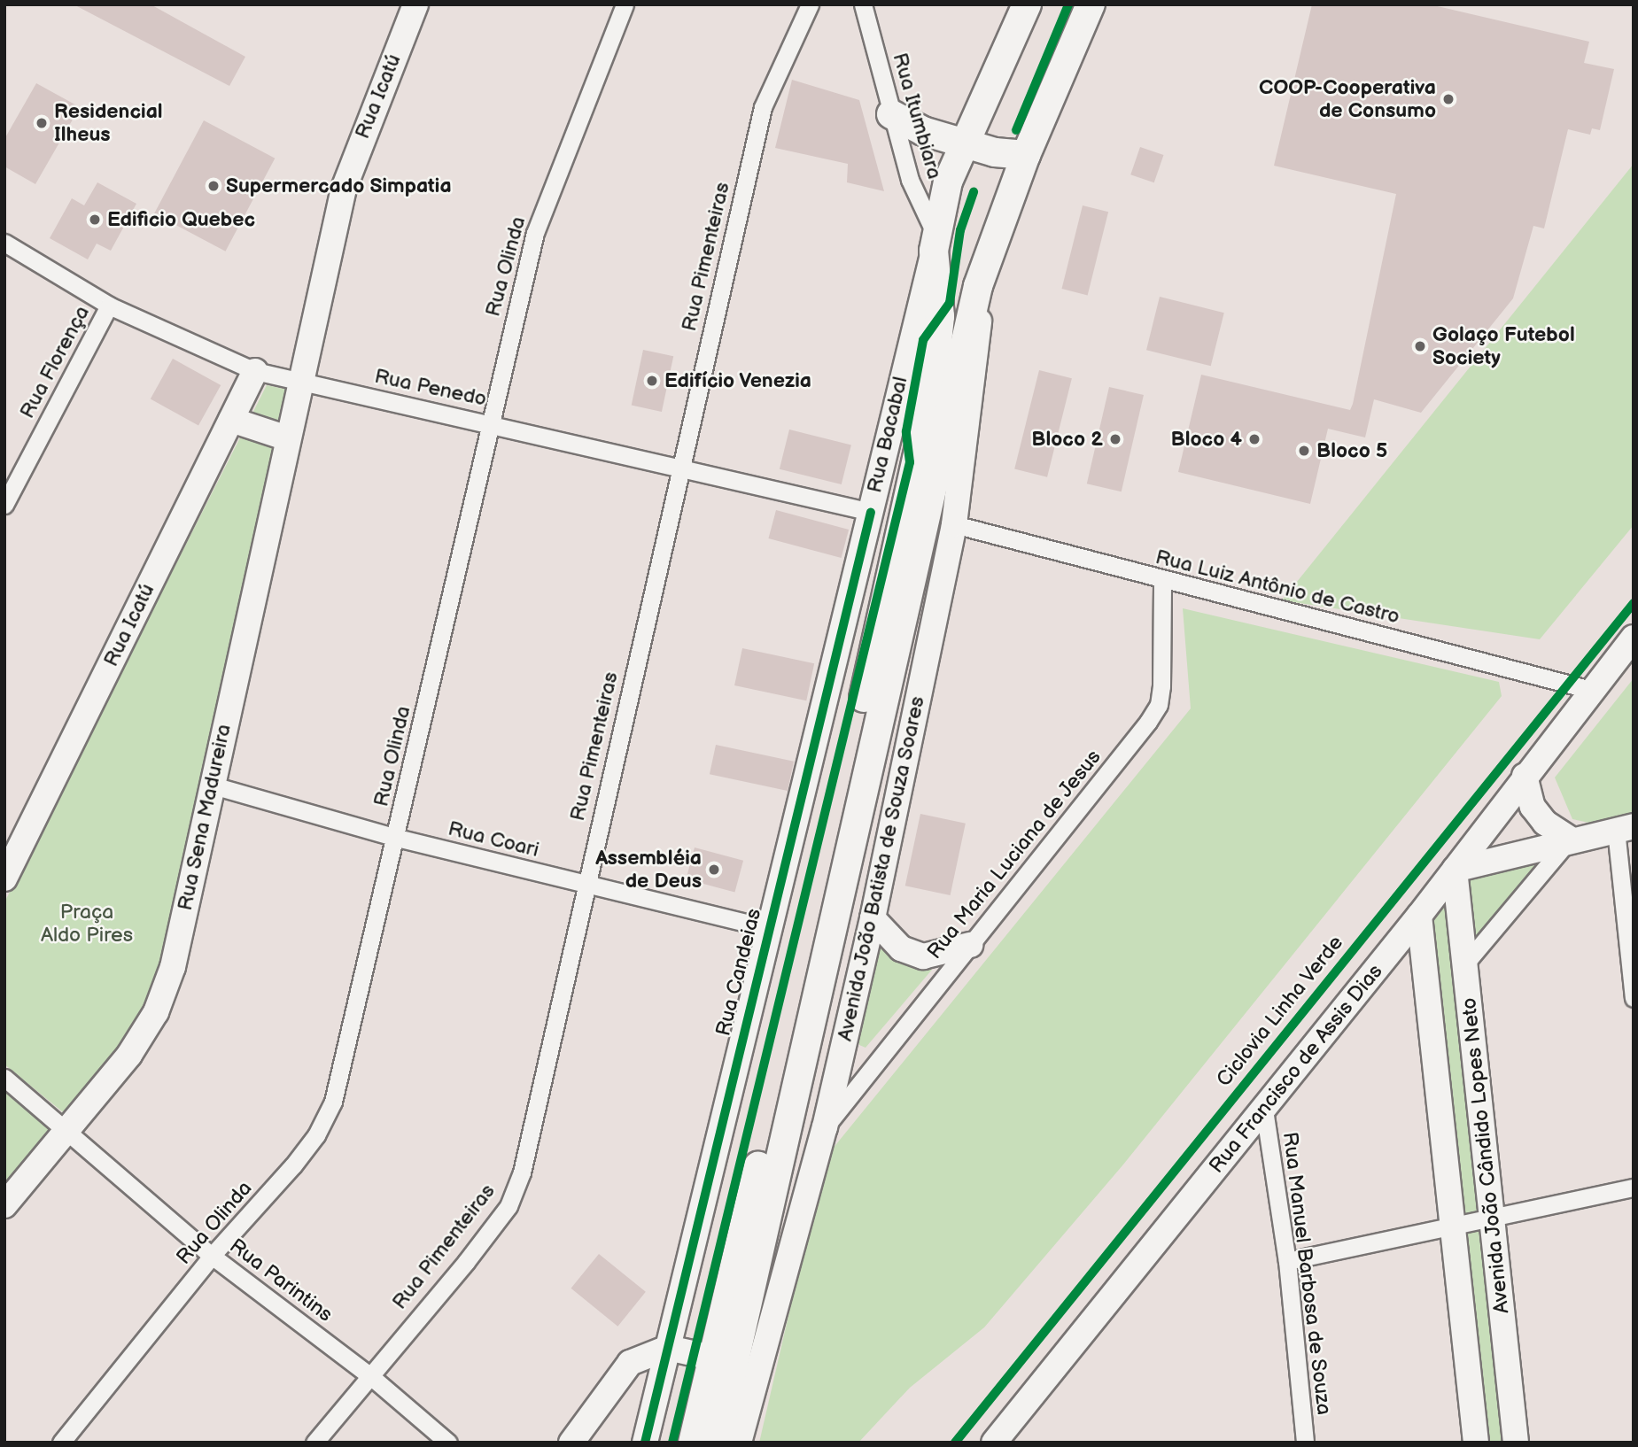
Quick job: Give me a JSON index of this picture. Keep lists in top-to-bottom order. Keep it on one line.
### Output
{"streets":{"street":["Rua Icatú","Rua Itumbiara","Rua Pimenteiras","Rua Olinda","Rua Florença","Rua Penedo","Rua Bacabal","Rua Luiz Antônio de Castro","Rua Sena Madureira","Rua Coari","Rua Maria Luciana de Jesus","Avenida João Batista de Souza Soares","Rua Candeias","Rua Francisco de Assis Dias","Avenida João Cândido Lopes Neto","Rua Manuel Barbosa de Souza","Rua Parintins"],"cycle path":["Ciclovia Linha Verde"]},"crossings":[["Rua Icatú","Rua Penedo"],["Rua Icatú","Rua Sena Madureira"],["Rua Itumbiara","Rua Bacabal"],["Rua Pimenteiras","Rua Penedo"],["Rua Pimenteiras","Rua Coari"],["Rua Pimenteiras","Rua Parintins"],["Rua Olinda","Rua Penedo"],["Rua Olinda","Rua Coari"],["Rua Olinda","Rua Parintins"],["Rua Florença","Rua Penedo"],["Rua Penedo","Rua Bacabal"],["Rua Penedo","Rua Sena Madureira"],["Rua Penedo","Rua Candeias"],["Rua Bacabal","Rua Candeias"],["Rua Luiz Antônio de Castro","Rua Maria Luciana de Jesus"],["Rua Luiz Antônio de Castro","Avenida João Batista de Souza Soares"],["Rua Luiz Antônio de Castro","Rua Francisco de Assis Dias"],["Rua Sena Madureira","Rua Coari"],["Rua Sena Madureira","Rua Parintins"],["Rua Coari","Rua Candeias"],["Rua Maria Luciana de Jesus","Avenida João Batista de Souza Soares"],["Rua Francisco de Assis Dias","Avenida João Cândido Lopes Neto"],["Rua Francisco de Assis Dias","Rua Manuel Barbosa de Souza"]],"parks":["Praça Aldo Pires"],"places":["COOP-Cooperativa de Consumo","Residencial Ilheus","Supermercado Simpatia","Edificio Quebec","Golaço Futebol Society","Edifício Venezia","Bloco 2","Bloco 4","Bloco 5","Assembléia de Deus"]}
